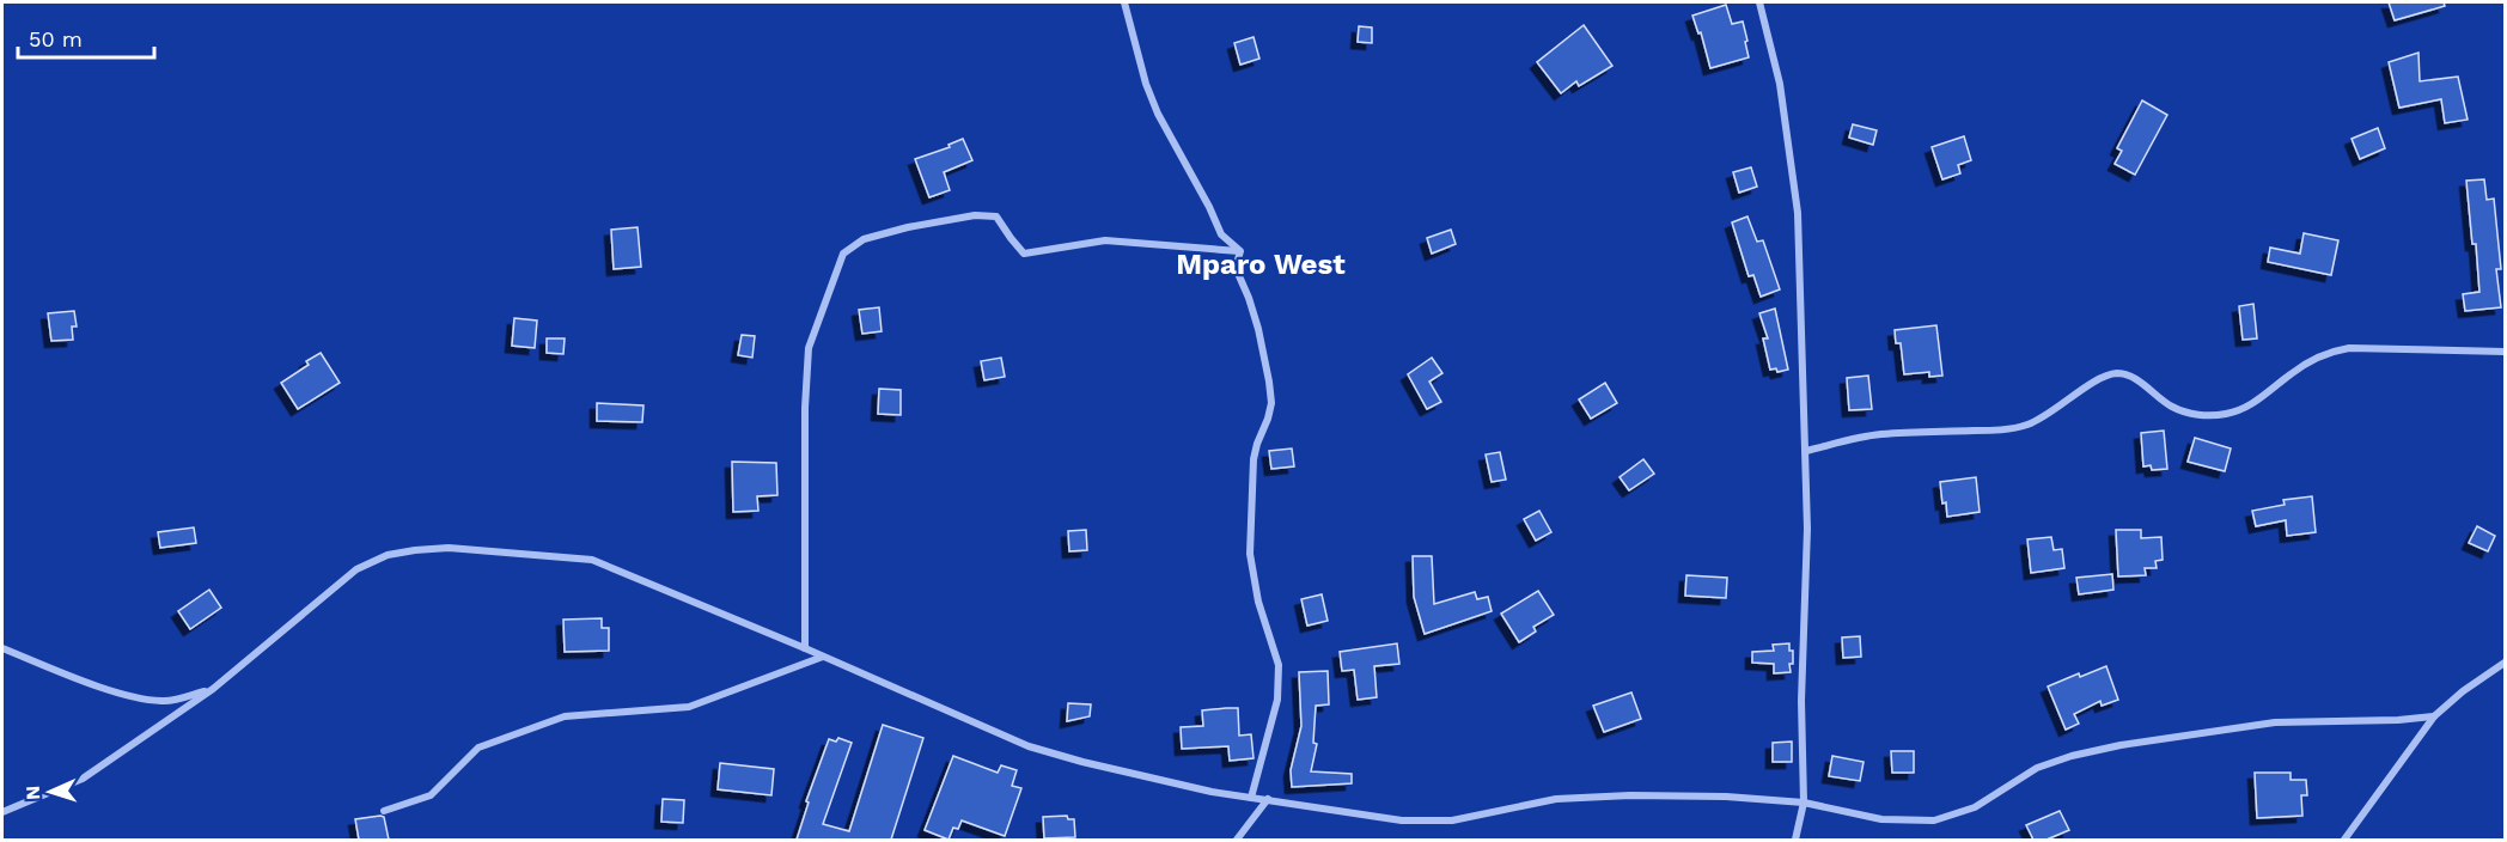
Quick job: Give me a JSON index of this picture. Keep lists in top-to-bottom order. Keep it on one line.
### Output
{"districts":["Mparo West"],"scale_bar":"50 m","north":"left"}
